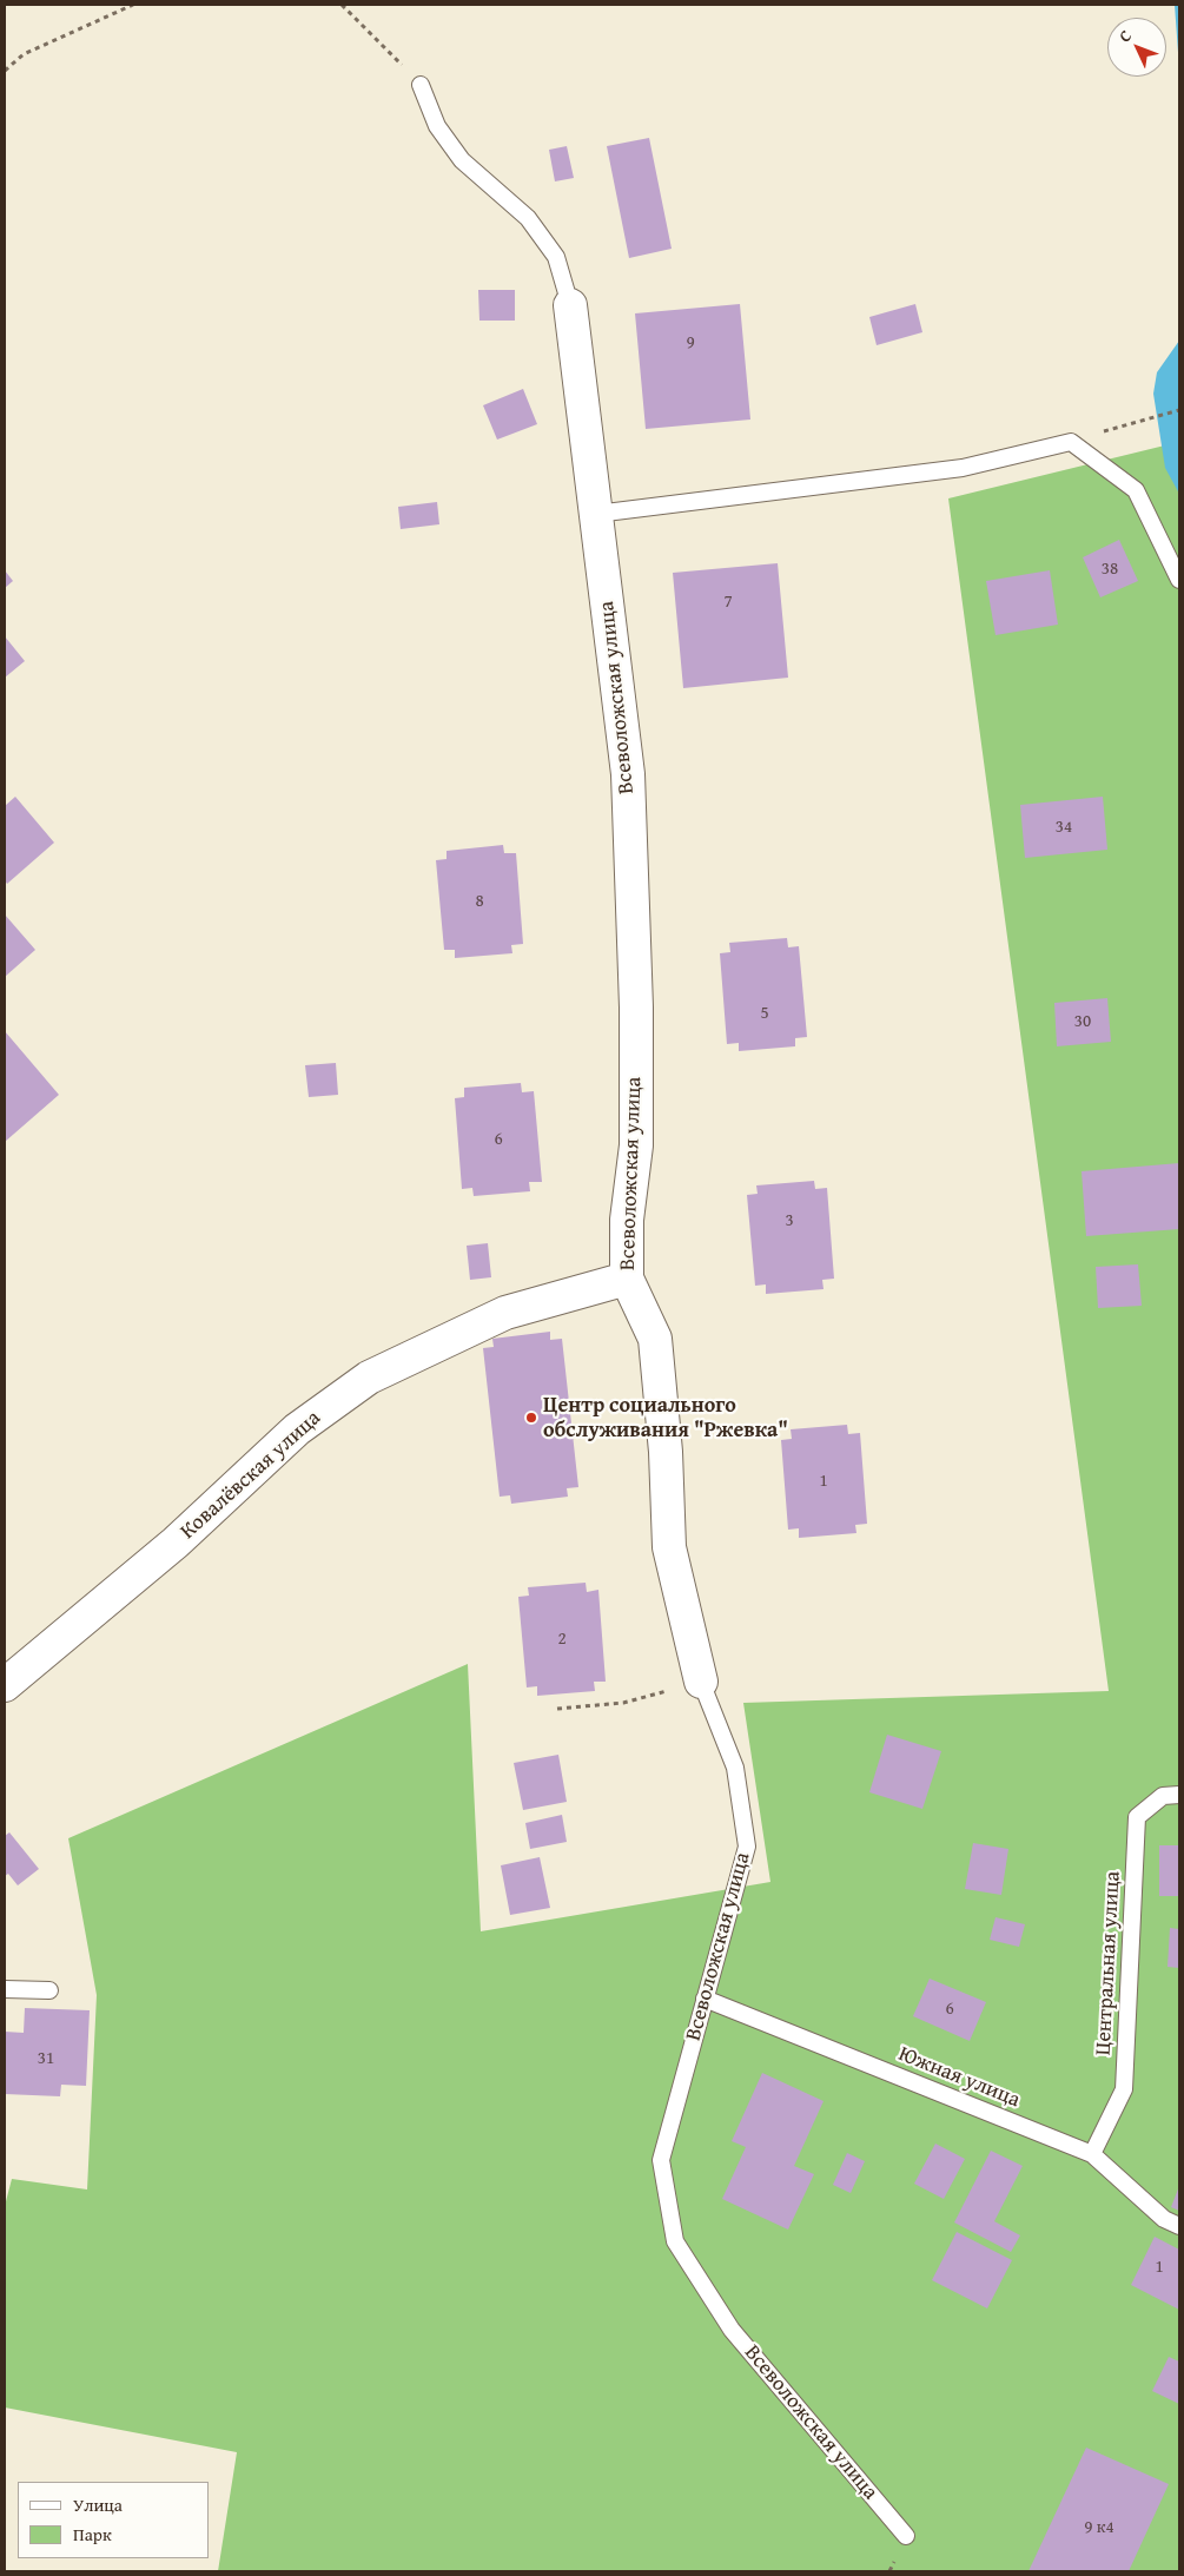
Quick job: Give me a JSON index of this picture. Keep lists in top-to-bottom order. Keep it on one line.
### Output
{"streets":{"street":["Всеволожская улица","Ковалёвская улица"],"lane":["Центральная улица","Южная улица"]},"crossings":[["Всеволожская улица","Ковалёвская улица"],["Всеволожская улица","Южная улица"],["Центральная улица","Южная улица"]],"places":["Центр социального обслуживания \"Ржевка\""],"house_numbers":["9","38","7","34","8","5","30","6","3","1","2","6","31","1","9 к4"],"legend":["Улица","Парк"],"north":"top left"}
